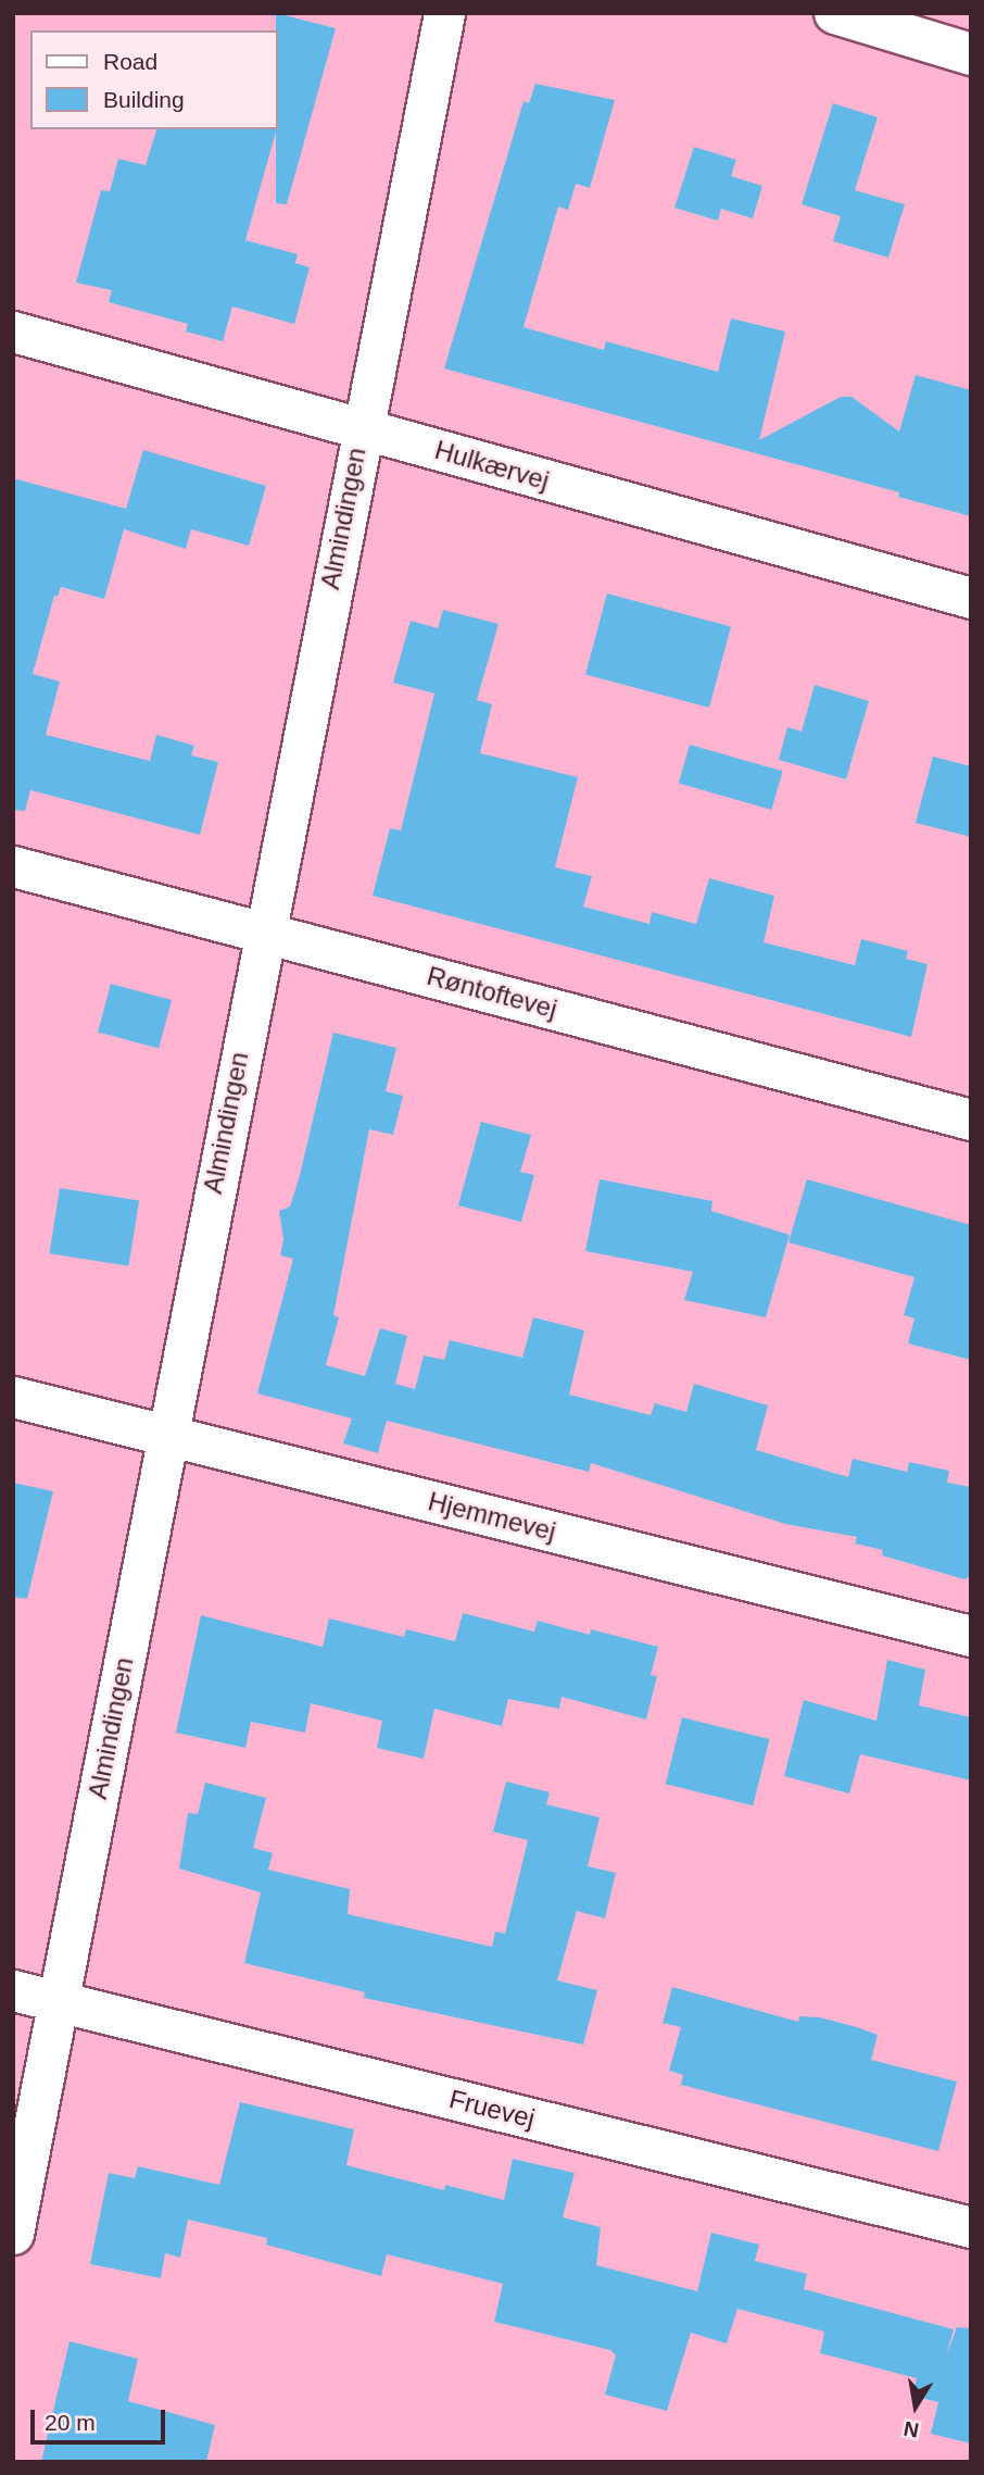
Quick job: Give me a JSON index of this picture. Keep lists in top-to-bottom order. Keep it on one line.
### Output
{"streets":{"street":["Hulkærvej","Almindingen","Røntoftevej","Hjemmevej","Fruevej"]},"crossings":[["Hulkærvej","Almindingen"],["Almindingen","Røntoftevej"],["Almindingen","Hjemmevej"],["Almindingen","Fruevej"]],"legend":["Road","Building"],"scale_bar":"20 m","north":"bottom"}
